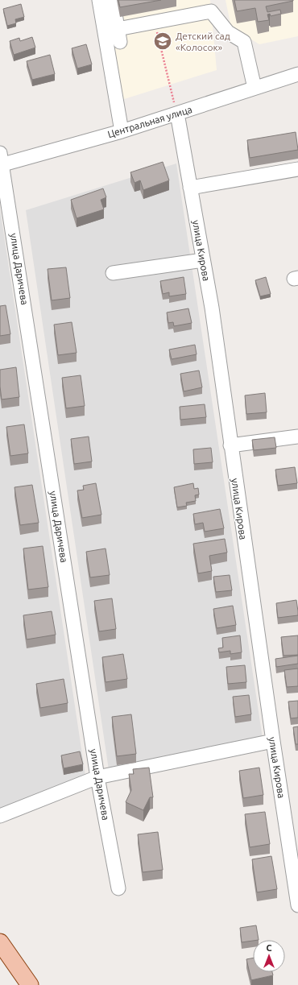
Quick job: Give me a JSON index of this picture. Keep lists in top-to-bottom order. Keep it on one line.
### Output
{"streets":{"street":["Центральная улица","улица Кирова","улица Даричева"]},"crossings":[["Центральная улица","улица Кирова"],["Центральная улица","улица Даричева"]],"places":{"school or university":["Детский сад «Колосок»"]},"north":"top"}
